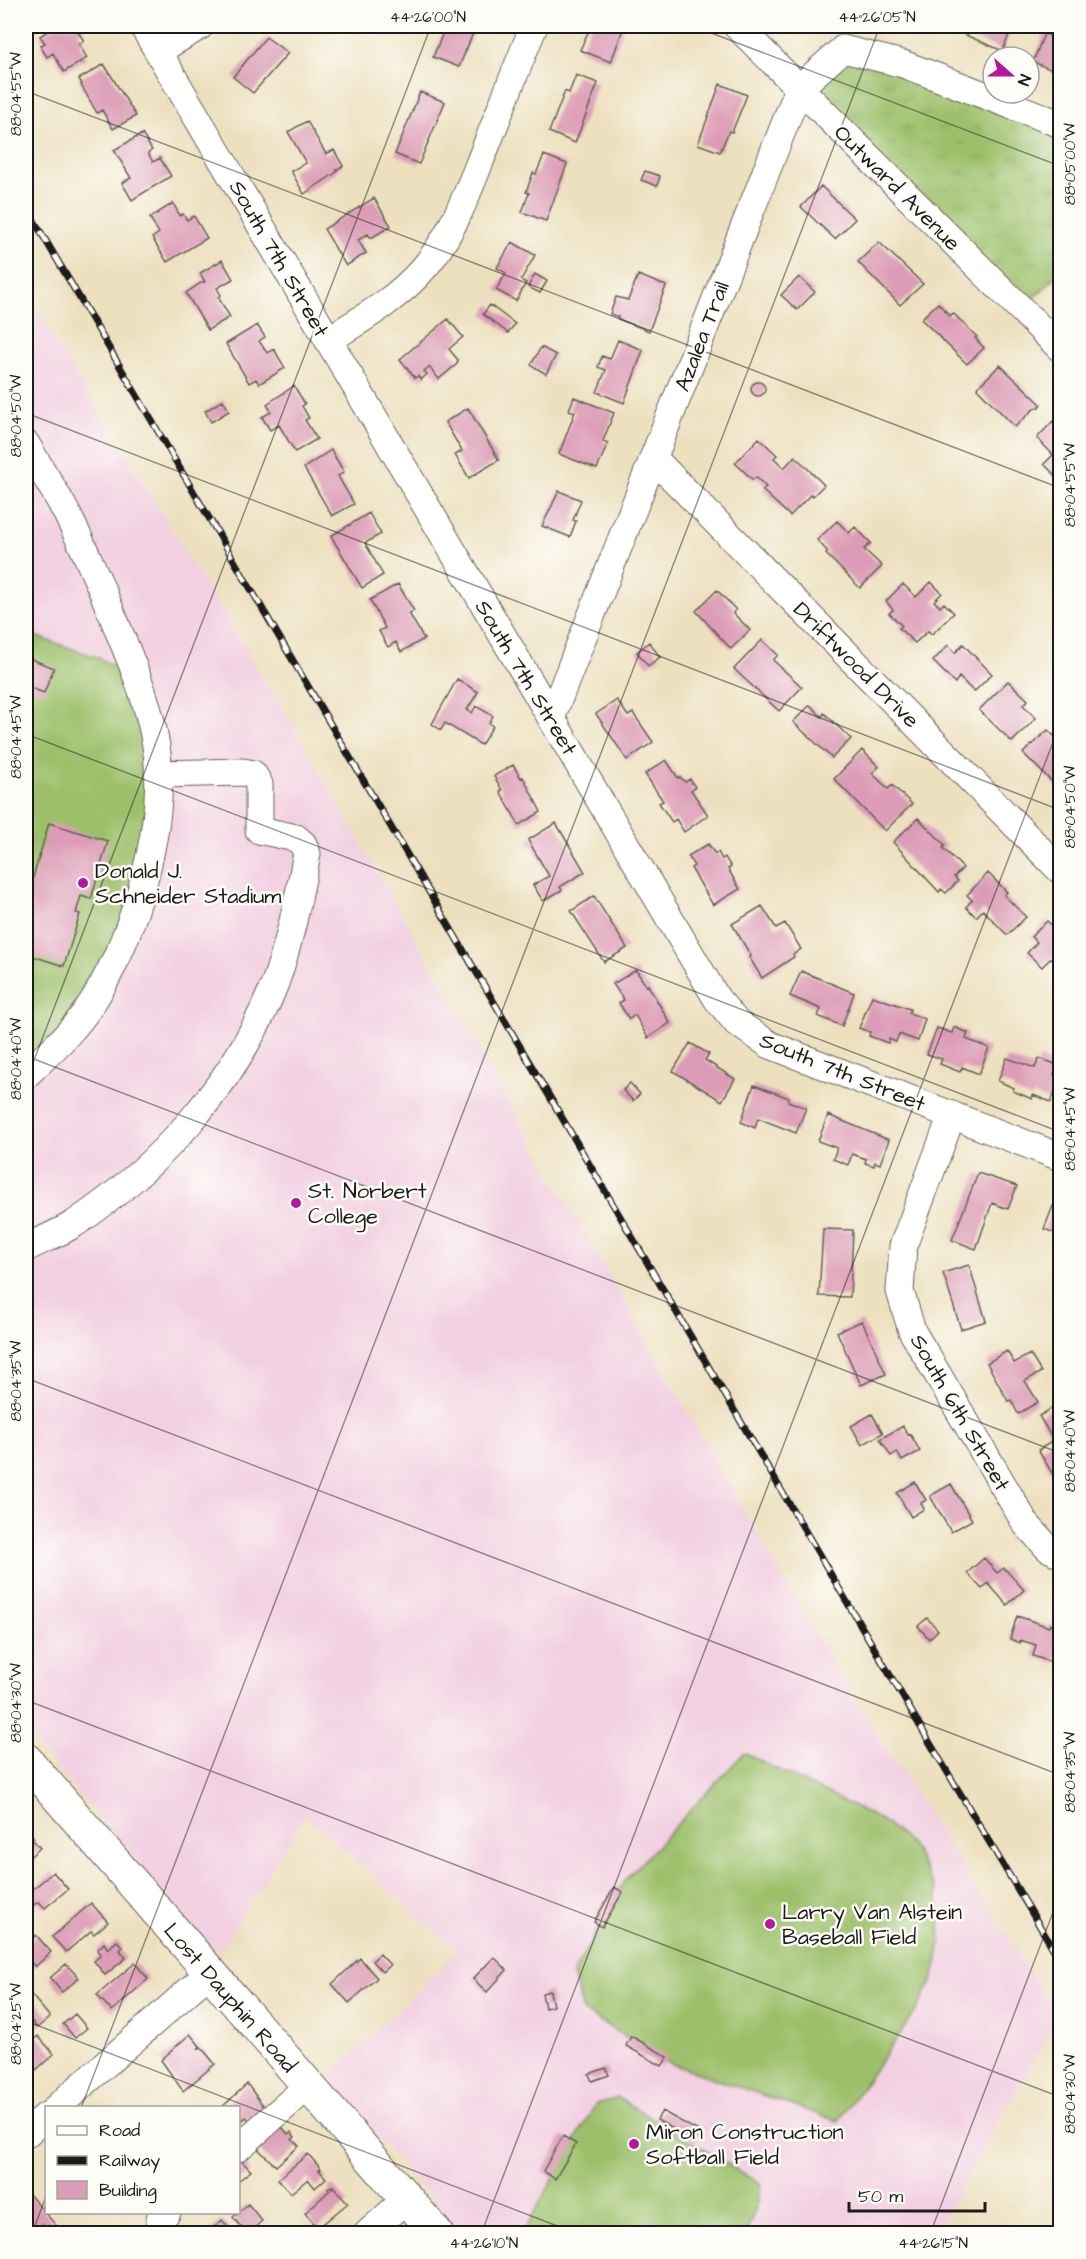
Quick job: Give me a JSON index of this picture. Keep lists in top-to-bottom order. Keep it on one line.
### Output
{"streets":{"main road":["Lost Dauphin Road"],"street":["Outward Avenue","South 7th Street","Azalea Trail","Driftwood Drive","South 6th Street"]},"crossings":[["Outward Avenue","Azalea Trail"],["South 7th Street","Azalea Trail"],["South 7th Street","South 6th Street"],["Azalea Trail","Driftwood Drive"]],"places":["Donald J. Schneider Stadium","St. Norbert College","Larry Van Alstein Baseball Field","Miron Construction Softball Field"],"legend":["Road","Railway","Building"],"scale_bar":"50 m","north":"right","coordinates":["44°26'00\"N","44°26'05\"N","88°04'55\"W","88°05'00\"W","88°04'50\"W","88°04'45\"W","88°04'40\"W","88°04'35\"W","88°04'30\"W","88°04'25\"W","44°26'10\"N","44°26'15\"N"]}
